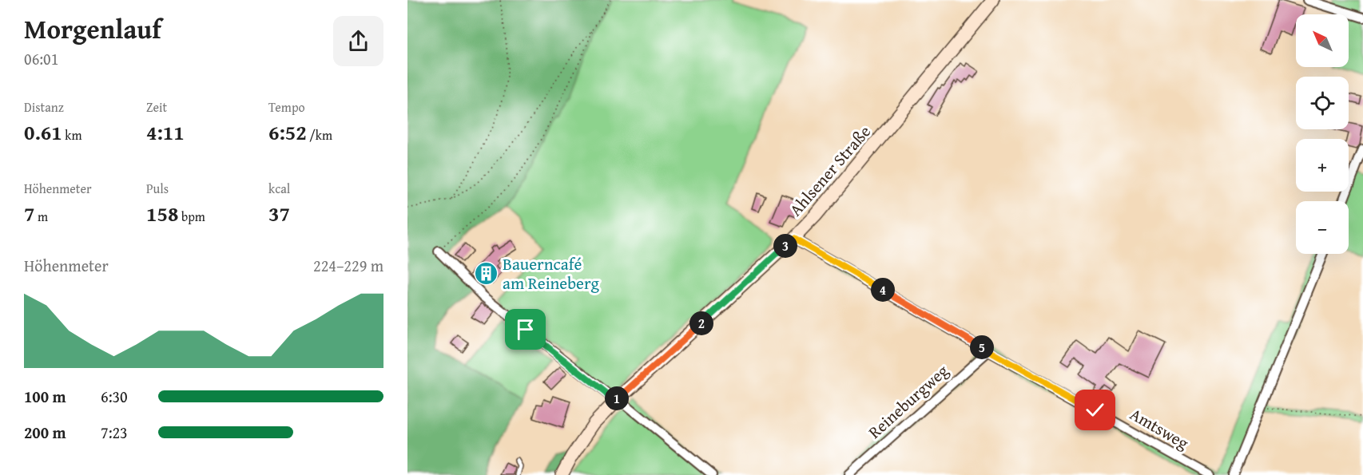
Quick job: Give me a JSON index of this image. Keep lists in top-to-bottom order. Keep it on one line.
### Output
{"streets":{"main road":["Ahlsener Straße"],"street":["Reineburgweg","Amtsweg"]},"crossings":[["Ahlsener Straße","Amtsweg"],["Reineburgweg","Amtsweg"]],"places":{"building":["Bauerncafé am Reineberg"]},"north":"top left","page":{"heading":["Morgenlauf","06:01"],"map_buttons":["+","−"],"stats":[["Distanz","0.61 km"],["Zeit","4:11"],["Tempo","6:52 /km"],["Höhenmeter","7 m"],["Puls","158 bpm"],["kcal","37"]],"pins":["3","4","2","5","1"],"chart":["Höhenmeter","224–229 m"],"list":[{"name":"100 m","note":"6:30"},{"name":"200 m","note":"7:23"}]}}
